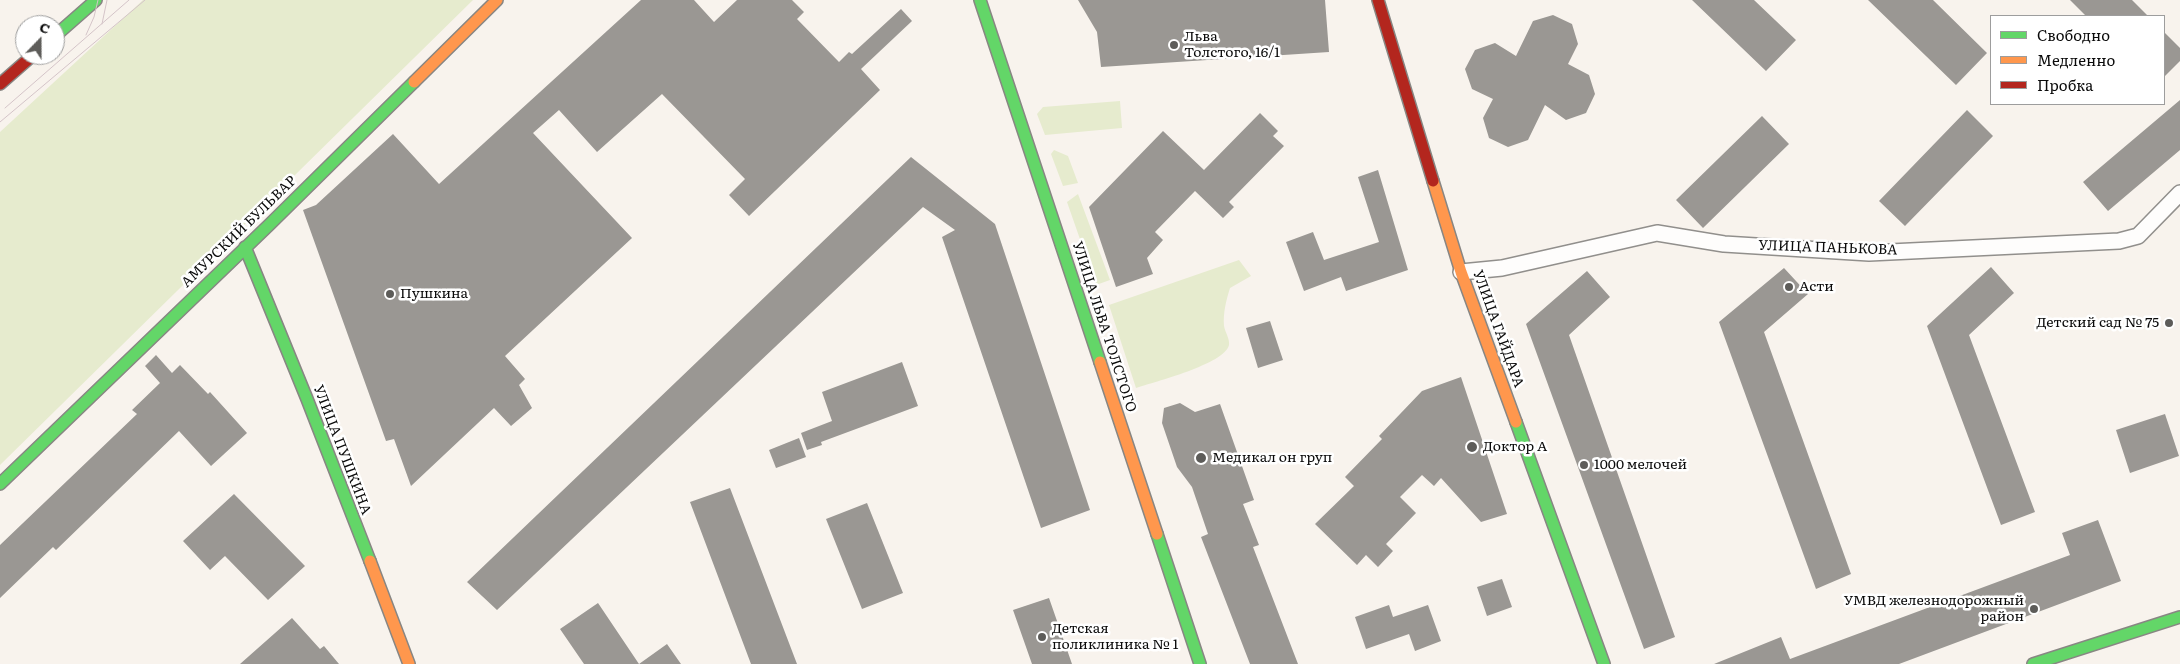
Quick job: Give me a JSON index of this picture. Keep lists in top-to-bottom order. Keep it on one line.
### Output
{"streets":{"street":["АМУРСКИЙ БУЛЬВАР","УЛИЦА ПАНЬКОВА","УЛИЦА ЛЬВА ТОЛСТОГО","УЛИЦА ГАЙДАРА","УЛИЦА ПУШКИНА"]},"crossings":[["АМУРСКИЙ БУЛЬВАР","УЛИЦА ПУШКИНА"],["УЛИЦА ПАНЬКОВА","УЛИЦА ГАЙДАРА"]],"places":["Льва Толстого, 16/1","Асти","Пушкина","Детский сад № 75","Доктор А","Медикал он груп","1000 мелочей","УМВД железнодорожный район","Детская поликлиника № 1"],"legend":["Свободно","Медленно","Пробка"],"north":"top"}
